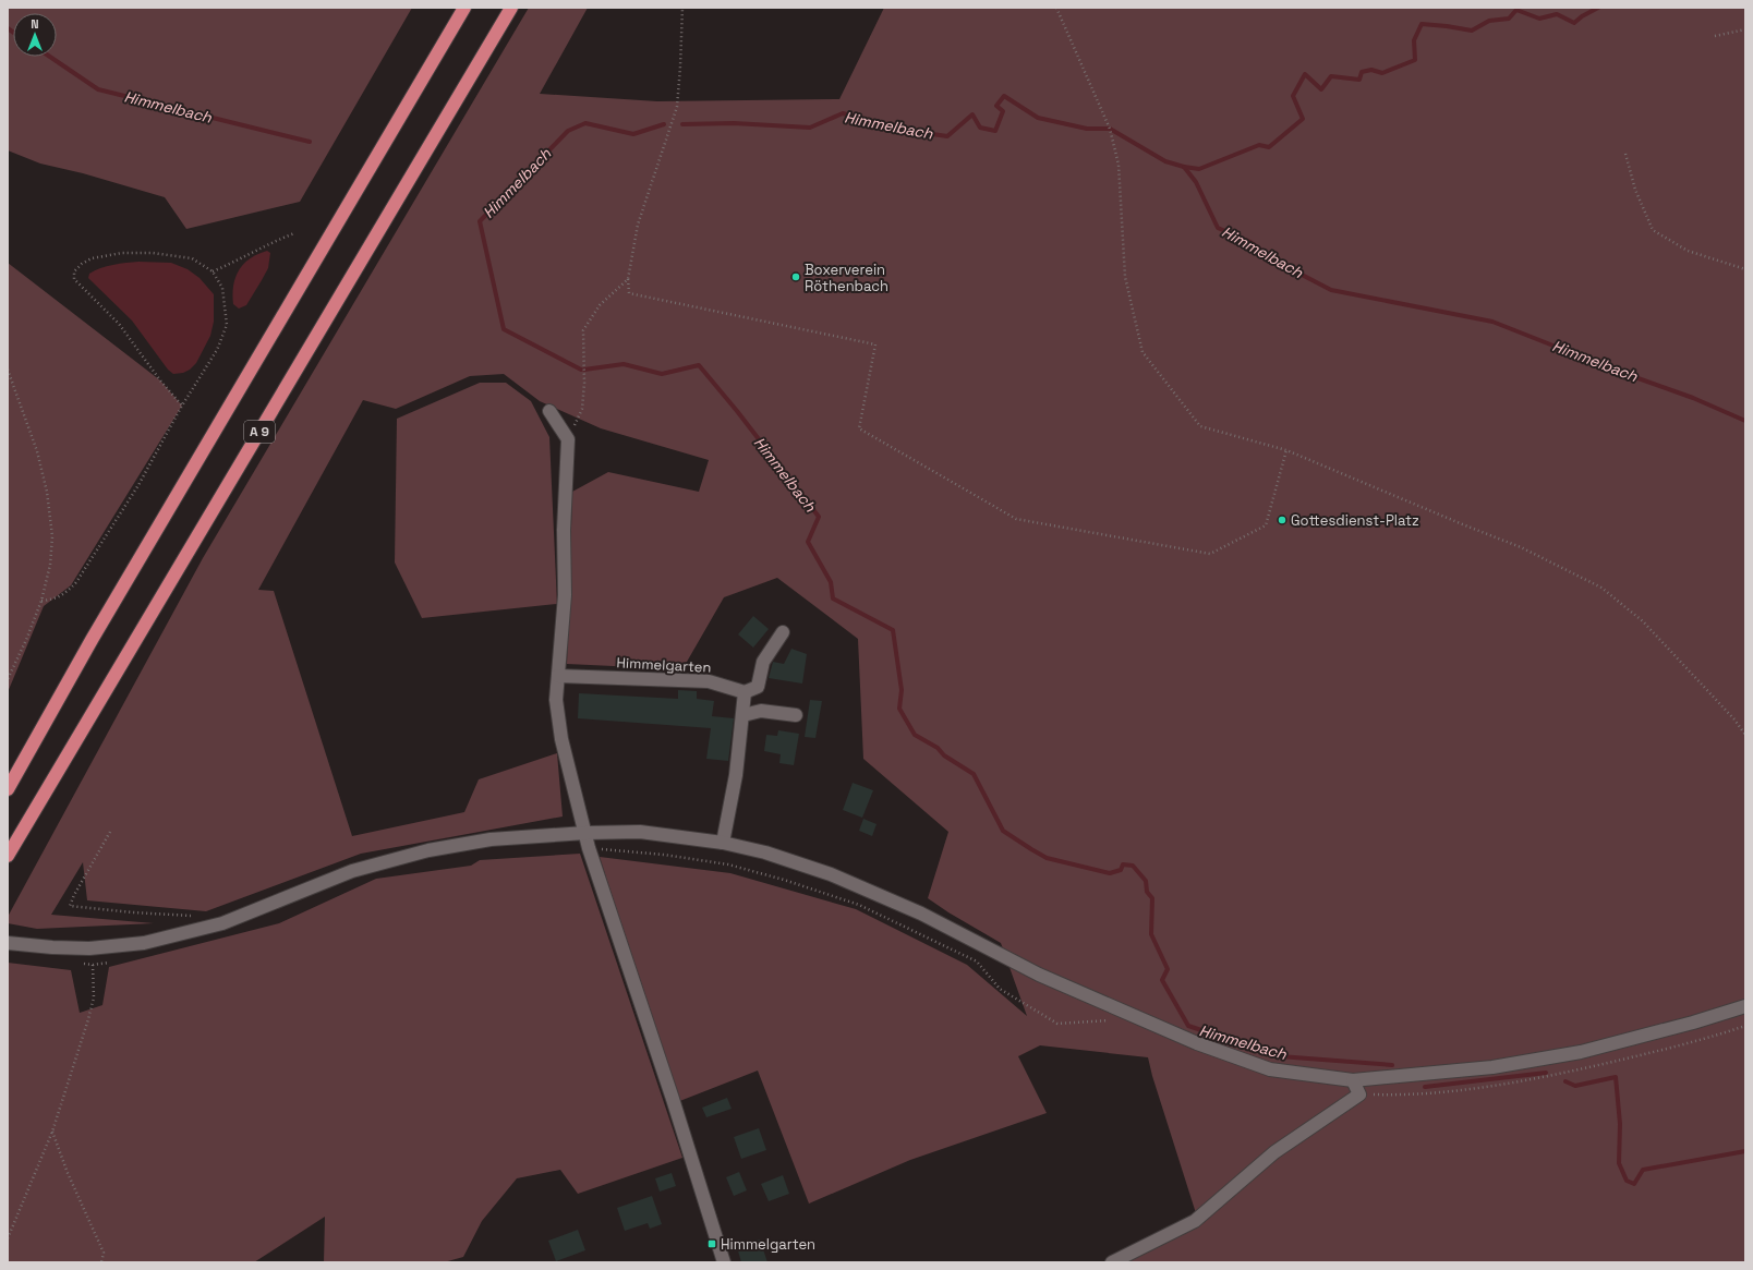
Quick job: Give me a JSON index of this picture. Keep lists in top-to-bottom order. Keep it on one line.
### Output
{"streets":{"highway":["A 9"],"street":["Himmelgarten"]},"water":["Himmelbach"],"places":{"other":["Boxerverein Röthenbach","Gottesdienst-Platz"],"transit":["Himmelgarten"]},"north":"top"}
